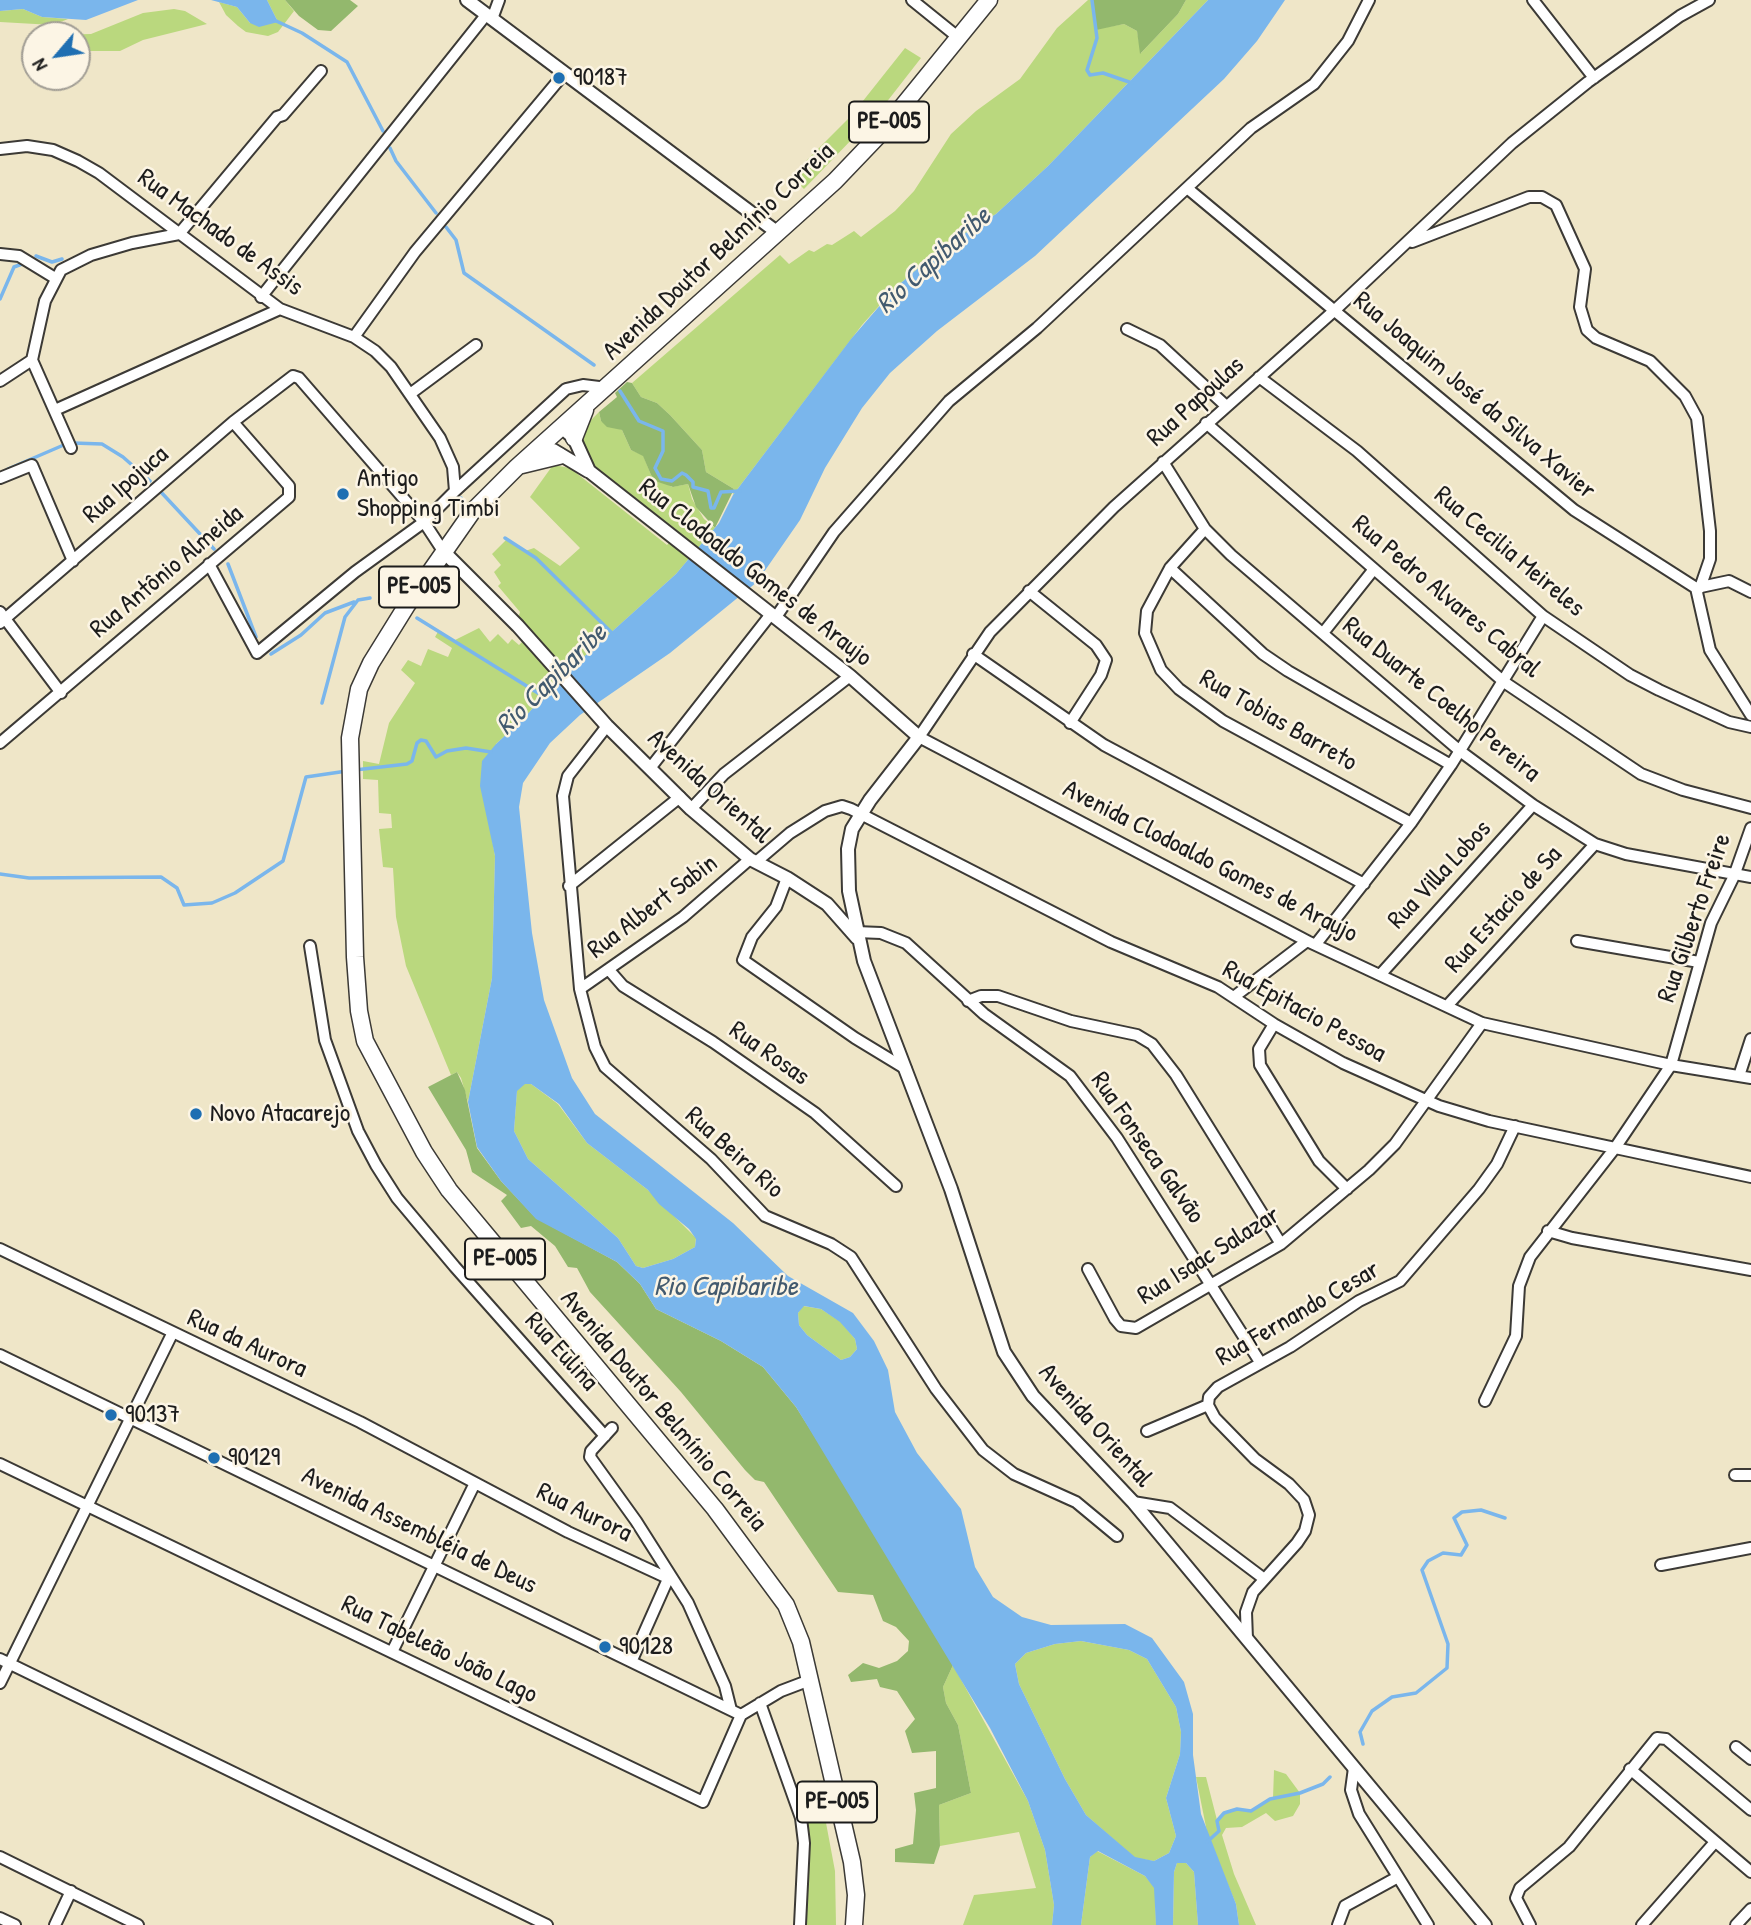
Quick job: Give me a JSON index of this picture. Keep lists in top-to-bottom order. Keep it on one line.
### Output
{"streets":{"main road":["PE-005","Avenida Doutor Belmínio Correia"],"street":["Rua Machado de Assis","Rua Joaquim José da Silva Xavier","Rua Papoulas","Rua Ipojuca","Rua Cecilia Meireles","Rua Antônio Almeida","Rua Clodoaldo Gomes de Araujo","Rua Pedro Alvares Cabral","Rua Duarte Coelho Pereira","Rua Tobias Barreto","Avenida Oriental","Avenida Clodoaldo Gomes de Araujo","Rua Villa Lobos","Rua Albert Sabin","Rua Estacio de Sa","Rua Gilberto Freire","Rua Epitacio Pessoa","Rua Rosas","Rua Fonseca Galvão","Rua Beira Rio","Rua Isaac Salazar","Rua Fernando Cesar","Rua da Aurora","Rua Eulina","Rua Aurora","Avenida Assembléia de Deus","Rua Tabeleão João Lago"]},"crossings":[["PE-005","Avenida Doutor Belmínio Correia"],["PE-005","Rua Clodoaldo Gomes de Araujo"],["Avenida Doutor Belmínio Correia","Rua Clodoaldo Gomes de Araujo"],["Avenida Doutor Belmínio Correia","Avenida Oriental"],["Rua Joaquim José da Silva Xavier","Rua Papoulas"],["Rua Papoulas","Rua Cecilia Meireles"],["Rua Papoulas","Rua Clodoaldo Gomes de Araujo"],["Rua Papoulas","Rua Pedro Alvares Cabral"],["Rua Papoulas","Rua Duarte Coelho Pereira"],["Rua Papoulas","Avenida Oriental"],["Rua Papoulas","Avenida Clodoaldo Gomes de Araujo"],["Rua Papoulas","Rua Epitacio Pessoa"],["Rua Papoulas","Rua Fonseca Galvão"],["Rua Ipojuca","Rua Antônio Almeida"],["Rua Clodoaldo Gomes de Araujo","Avenida Clodoaldo Gomes de Araujo"],["Rua Duarte Coelho Pereira","Rua Tobias Barreto"],["Rua Duarte Coelho Pereira","Rua Villa Lobos"],["Rua Duarte Coelho Pereira","Rua Estacio de Sa"],["Rua Duarte Coelho Pereira","Rua Gilberto Freire"],["Avenida Oriental","Rua Albert Sabin"],["Avenida Oriental","Rua Epitacio Pessoa"],["Avenida Oriental","Rua Fonseca Galvão"],["Avenida Oriental","Rua Beira Rio"],["Avenida Oriental","Rua Fernando Cesar"],["Avenida Clodoaldo Gomes de Araujo","Rua Villa Lobos"],["Avenida Clodoaldo Gomes de Araujo","Rua Estacio de Sa"],["Avenida Clodoaldo Gomes de Araujo","Rua Gilberto Freire"],["Avenida Clodoaldo Gomes de Araujo","Rua Isaac Salazar"],["Rua Albert Sabin","Rua Epitacio Pessoa"],["Rua Albert Sabin","Rua Rosas"],["Rua Albert Sabin","Rua Beira Rio"],["Rua Gilberto Freire","Rua Epitacio Pessoa"],["Rua Epitacio Pessoa","Rua Isaac Salazar"],["Rua Epitacio Pessoa","Rua Fernando Cesar"],["Rua Fonseca Galvão","Rua Isaac Salazar"],["Rua Fonseca Galvão","Rua Fernando Cesar"],["Rua da Aurora","Rua Aurora"],["Rua Eulina","Rua Aurora"],["Rua Eulina","Avenida Assembléia de Deus"],["Rua Eulina","Rua Tabeleão João Lago"],["Avenida Assembléia de Deus","Rua Tabeleão João Lago"]],"water":["Rio Capibaribe"],"places":["90187","Antigo Shopping Timbi","Novo Atacarejo","90137","90129","90128"],"north":"bottom left"}
